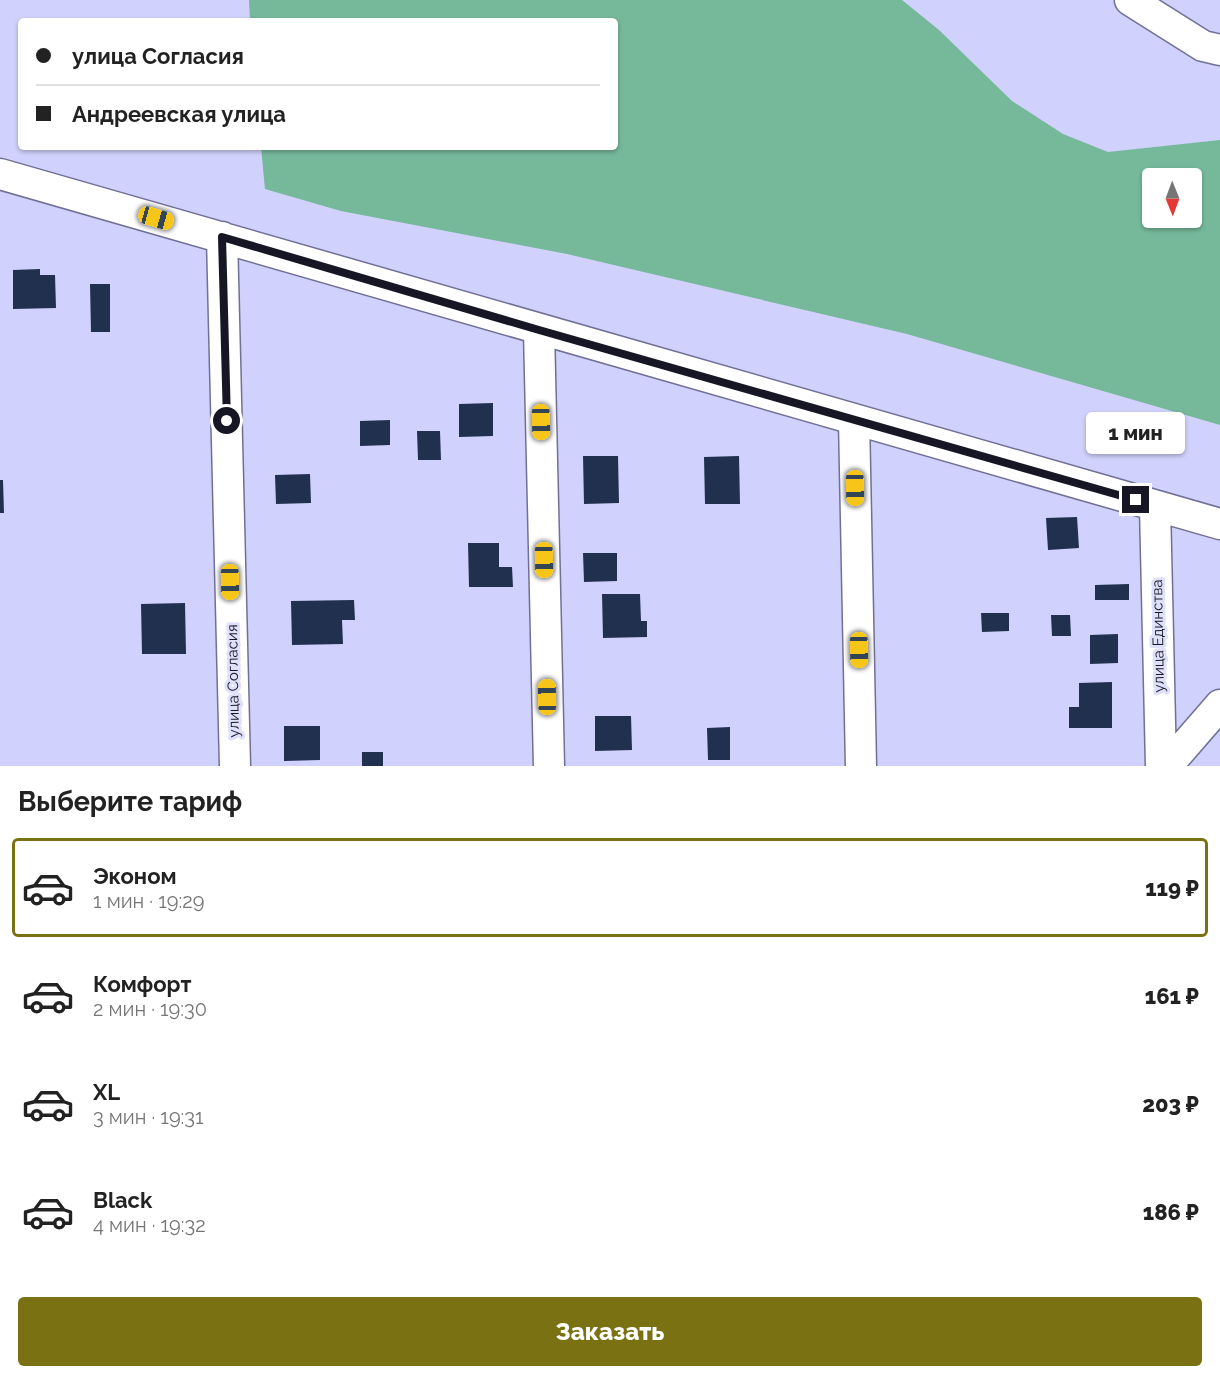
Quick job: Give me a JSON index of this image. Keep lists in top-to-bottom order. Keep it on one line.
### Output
{"streets":{"street":["улица Единства","улица Согласия"]},"north":"bottom","page":{"banner":["улица Согласия","Андреевская улица"],"bubble":"1 мин","heading":"Выберите тариф","list":[{"name":"Эконом","note":"1 мин · 19:29","value":"119 ₽"},{"name":"Комфорт","note":"2 мин · 19:30","value":"161 ₽"},{"name":"XL","note":"3 мин · 19:31","value":"203 ₽"},{"name":"Black","note":"4 мин · 19:32","value":"186 ₽"}],"buttons":"Заказать"}}
